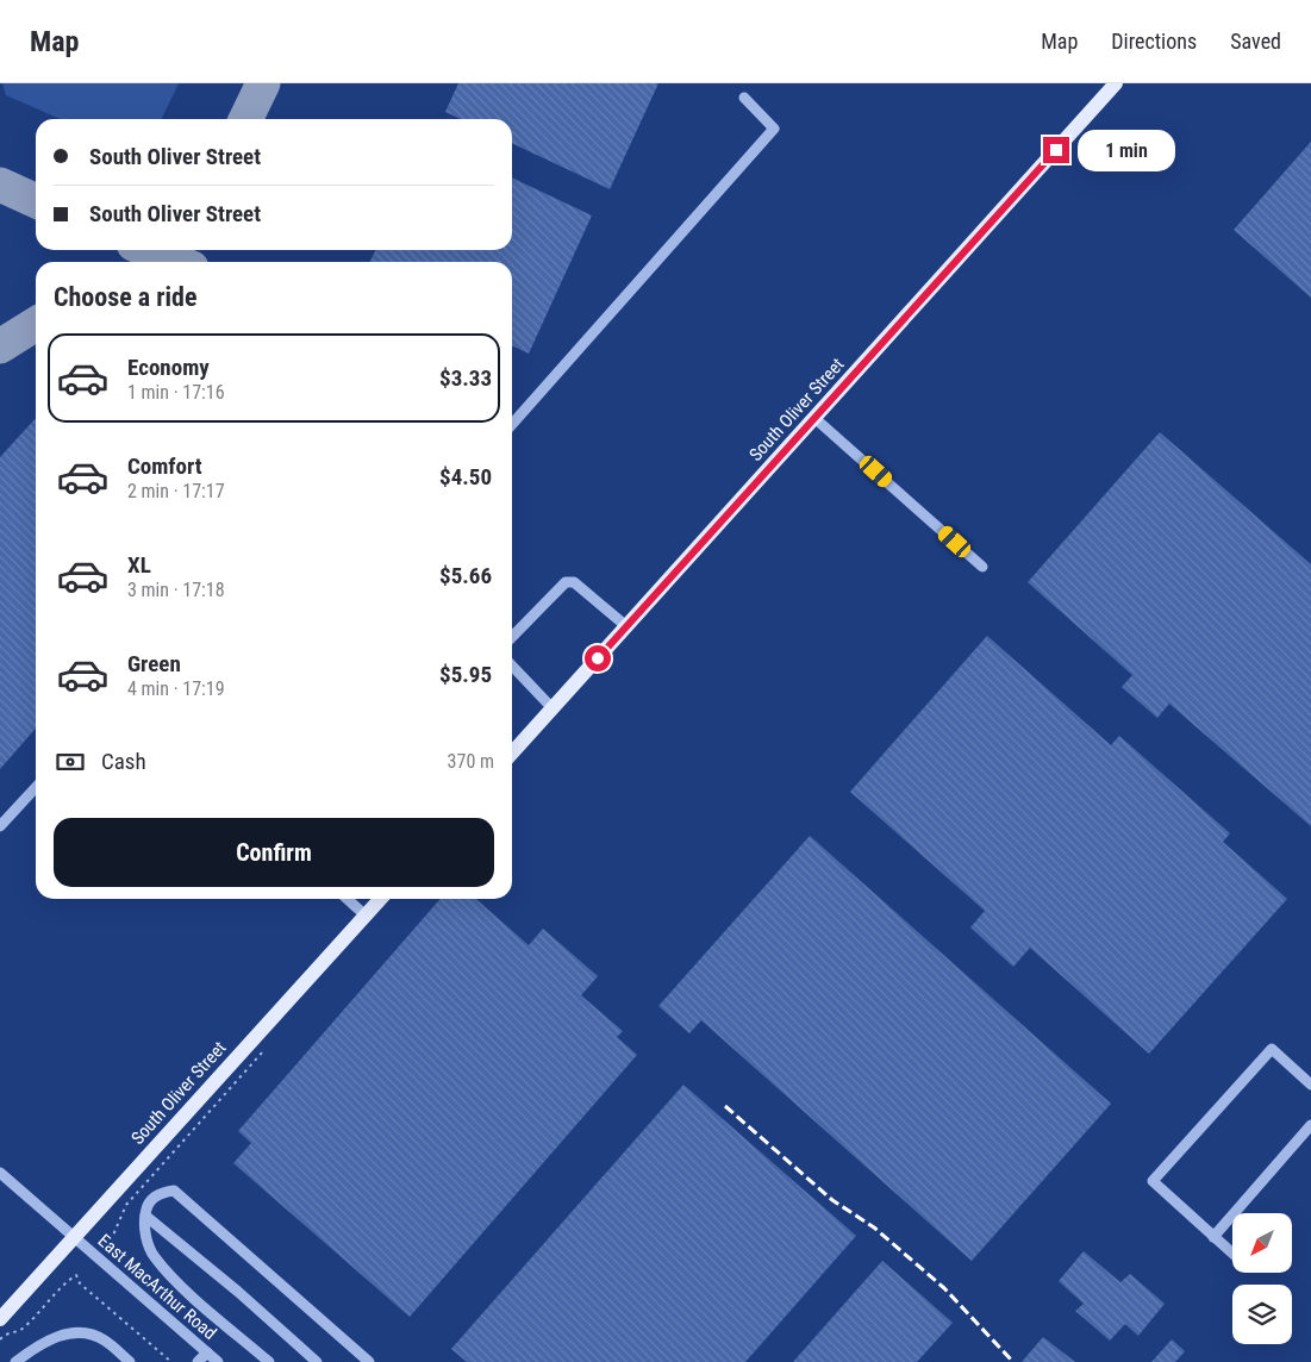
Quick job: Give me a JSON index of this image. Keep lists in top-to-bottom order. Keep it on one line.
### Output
{"streets":{"main road":["South Oliver Street"],"street":["East MacArthur Road"]},"crossings":[["South Oliver Street","East MacArthur Road"]],"north":"bottom left","page":{"header":"Map","nav":["Map","Directions","Saved"],"banner":["South Oliver Street","South Oliver Street"],"bubble":"1 min","heading":"Choose a ride","list":[{"name":"Economy","note":"1 min · 17:16","value":"$3.33"},{"name":"Comfort","note":"2 min · 17:17","value":"$4.50"},{"name":"XL","note":"3 min · 17:18","value":"$5.66"},{"name":"Green","note":"4 min · 17:19","value":"$5.95"}],"pay":["Cash","370 m"],"buttons":"Confirm"}}
